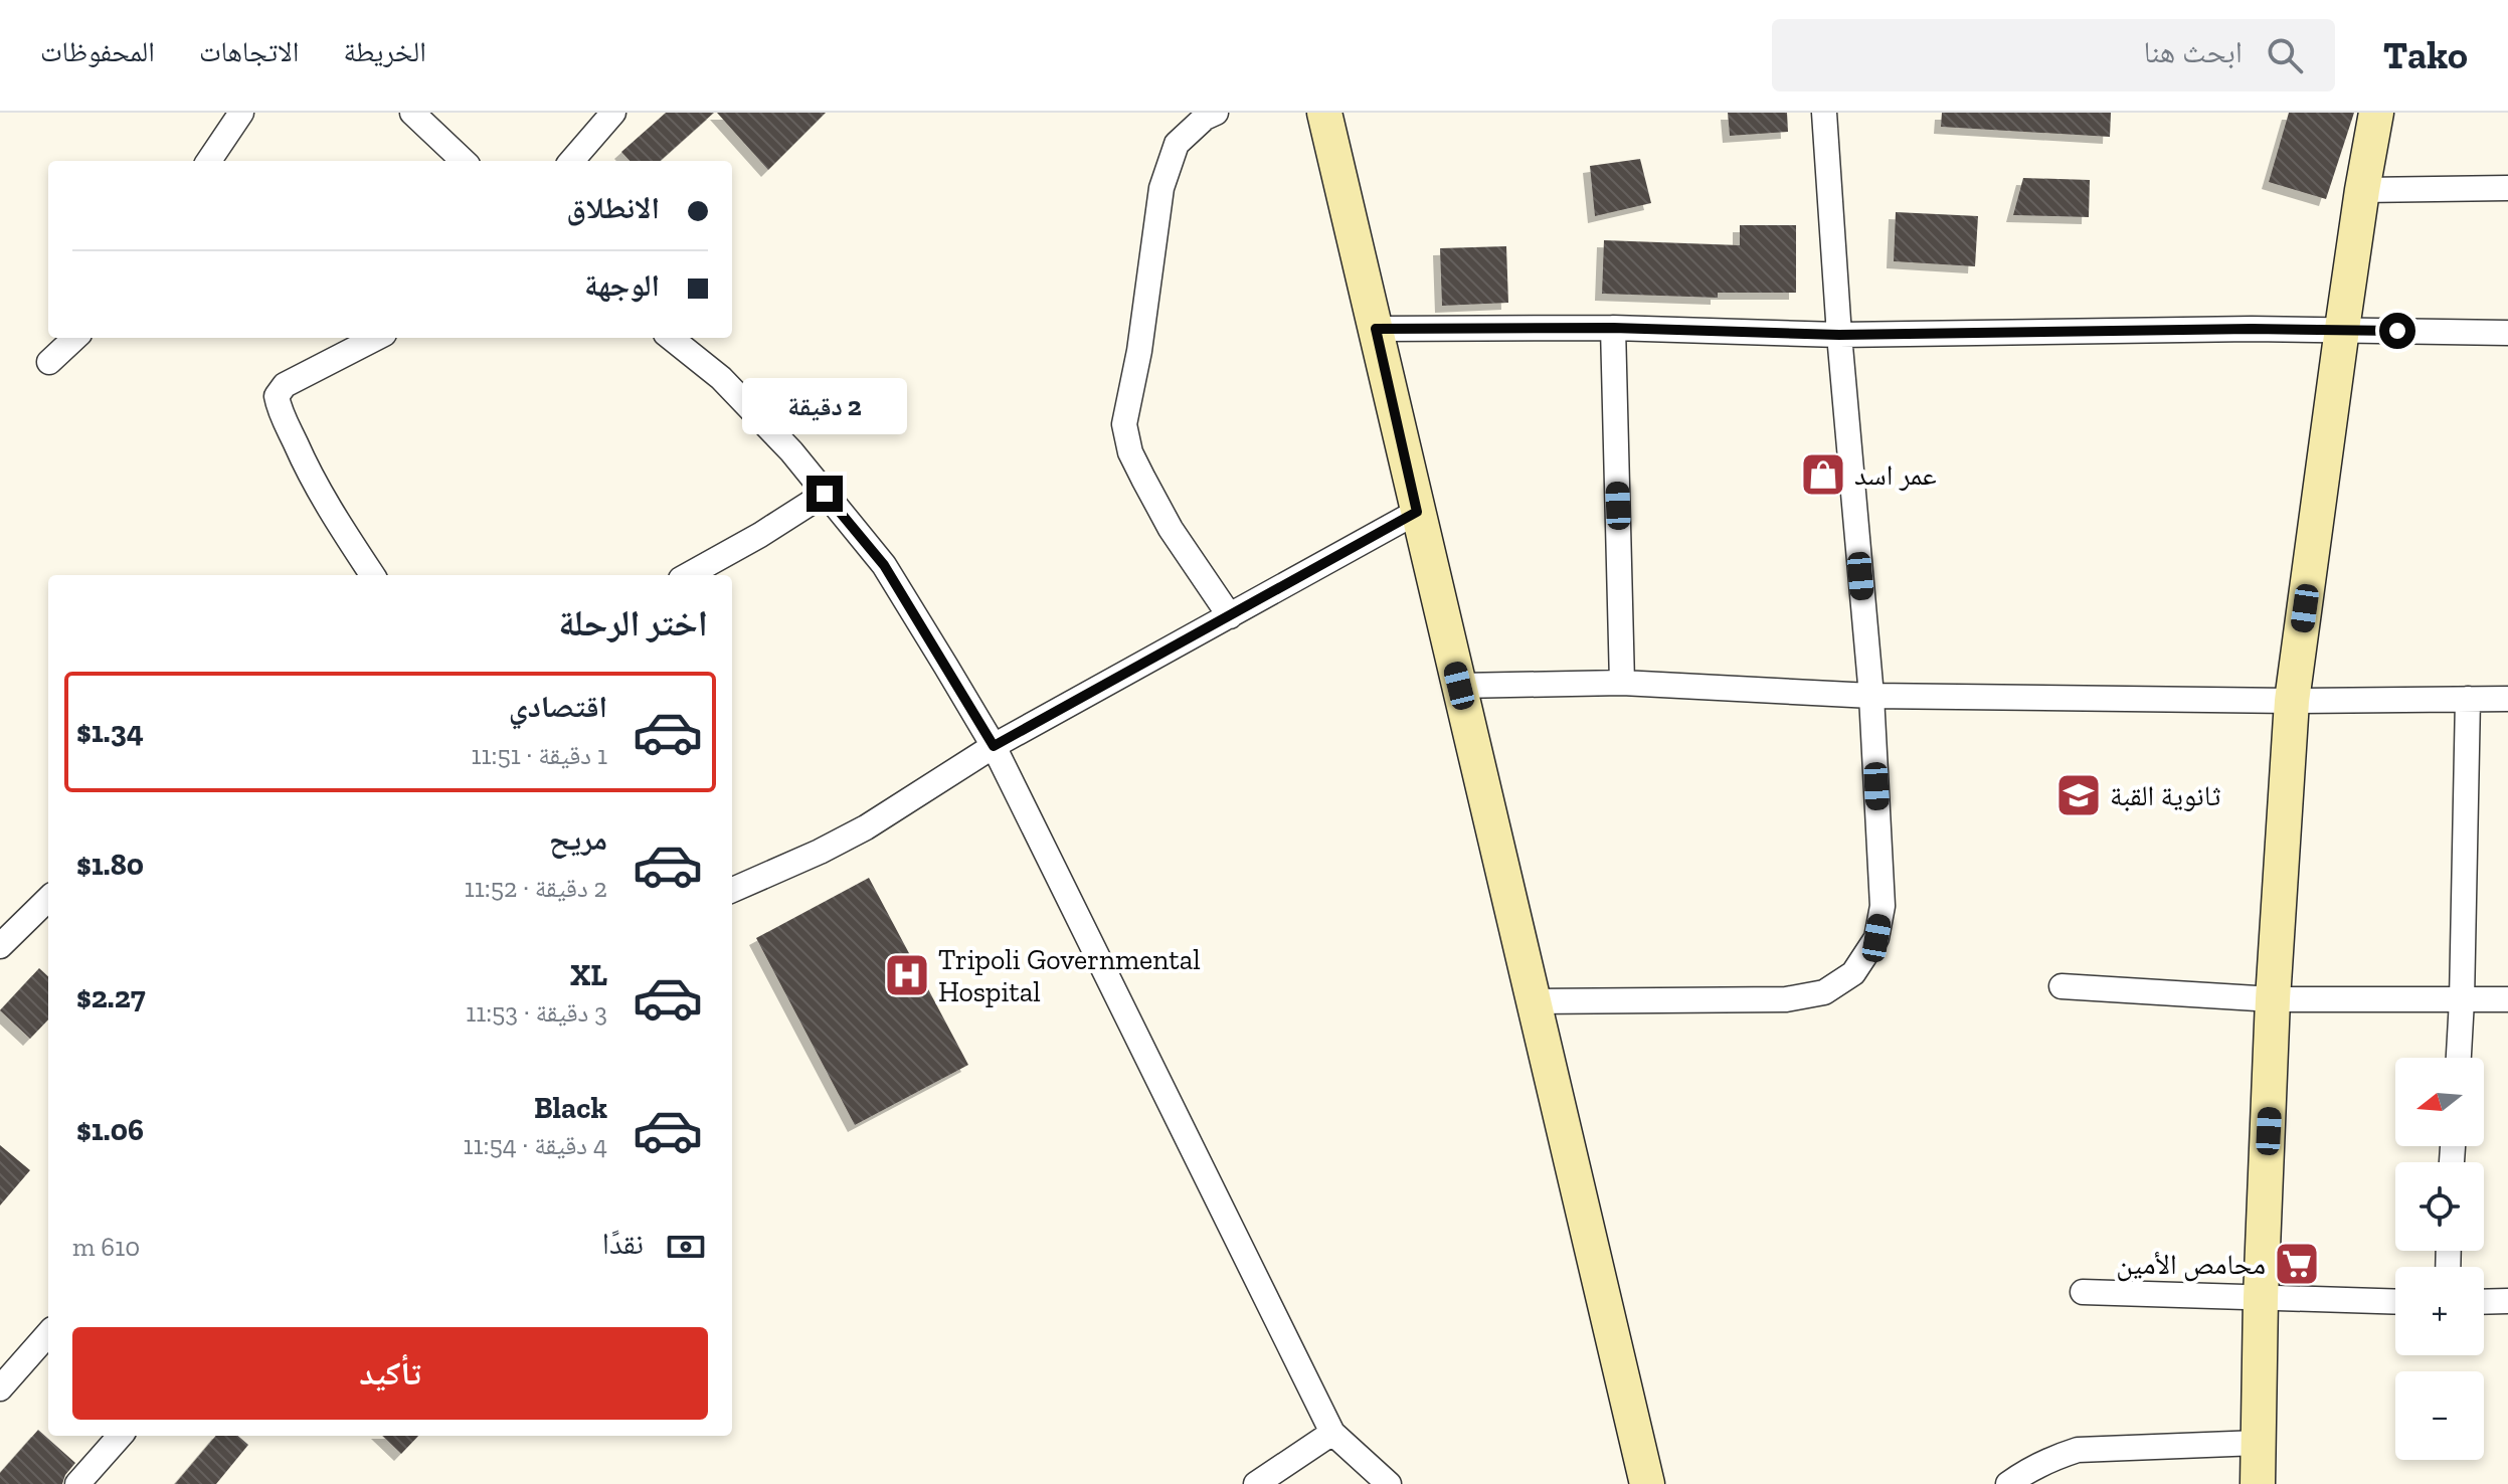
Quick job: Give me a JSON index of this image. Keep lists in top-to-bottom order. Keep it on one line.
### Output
{"places":{"shop":["عمر اسد"],"school or university":["ثانوية القبة"],"hospital":["Tripoli Governmental Hospital"],"supermarket":["محامص الأمين"]},"north":"left","page":{"header":"Tako","search":"ابحث هنا","nav":["الخريطة","الاتجاهات","المحفوظات"],"banner":["الانطلاق","الوجهة"],"bubble":"2 دقيقة","heading":"اختر الرحلة","list":[{"name":"اقتصادي","note":"1 دقيقة · 11:51","value":"$1.34"},{"name":"مريح","note":"2 دقيقة · 11:52","value":"$1.80"},{"name":"XL","note":"3 دقيقة · 11:53","value":"$2.27"},{"name":"Black","note":"4 دقيقة · 11:54","value":"$1.06"}],"map_buttons":["+","−"],"pay":["نقدًا","610 m"],"buttons":"تأكيد"}}
